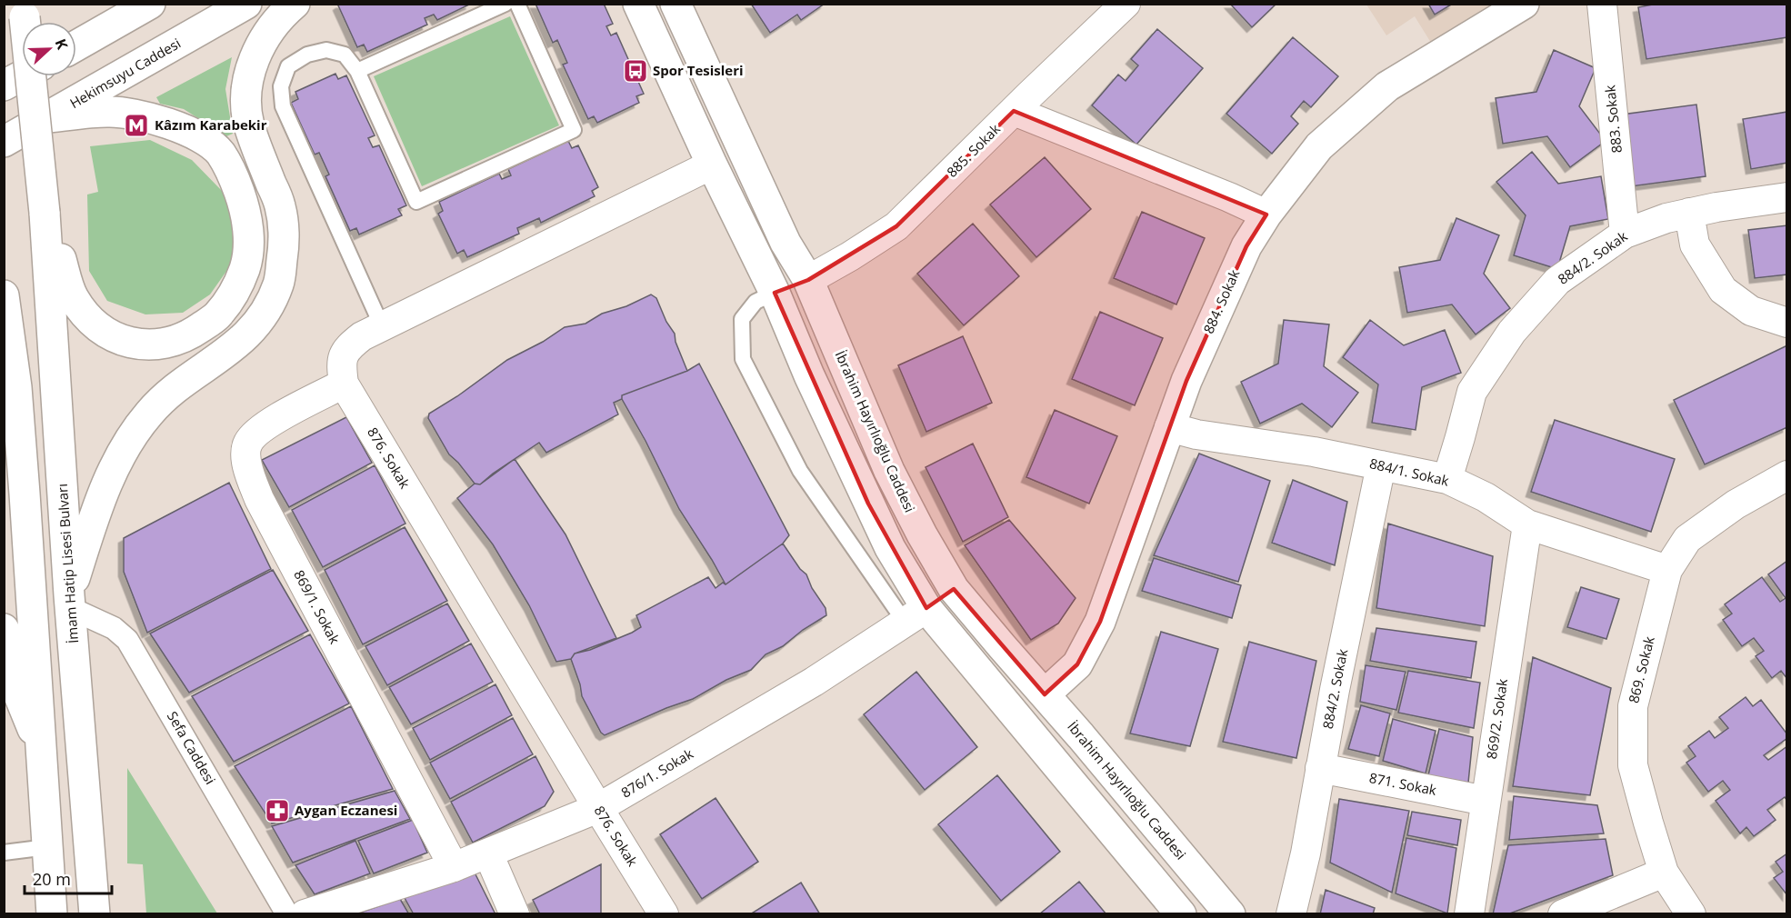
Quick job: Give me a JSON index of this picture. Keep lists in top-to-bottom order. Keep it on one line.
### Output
{"streets":{"main road":["Hekimsuyu Caddesi","884. Sokak","İbrahim Hayırlıoğlu Caddesi","İmam Hatip Lisesi Bulvarı"],"street":["883. Sokak","885. Sokak","884/2. Sokak","876. Sokak","884/1. Sokak","869/1. Sokak","869. Sokak","869/2. Sokak","Sefa Caddesi","876/1. Sokak","871. Sokak"]},"crossings":[["883. Sokak","884/2. Sokak"],["885. Sokak","İbrahim Hayırlıoğlu Caddesi"],["884/2. Sokak","884/1. Sokak"],["884/2. Sokak","871. Sokak"],["884. Sokak","İbrahim Hayırlıoğlu Caddesi"],["884. Sokak","884/1. Sokak"],["876. Sokak","869/1. Sokak"],["876. Sokak","876/1. Sokak"],["884/1. Sokak","869. Sokak"],["884/1. Sokak","869/2. Sokak"],["İmam Hatip Lisesi Bulvarı","Sefa Caddesi"],["869/1. Sokak","876/1. Sokak"],["869/2. Sokak","871. Sokak"]],"places":{"bus stop":["Spor Tesisleri"],"metro station":["Kâzım Karabekir"],"pharmacy":["Aygan Eczanesi"]},"scale_bar":"20 m","north":"right"}
